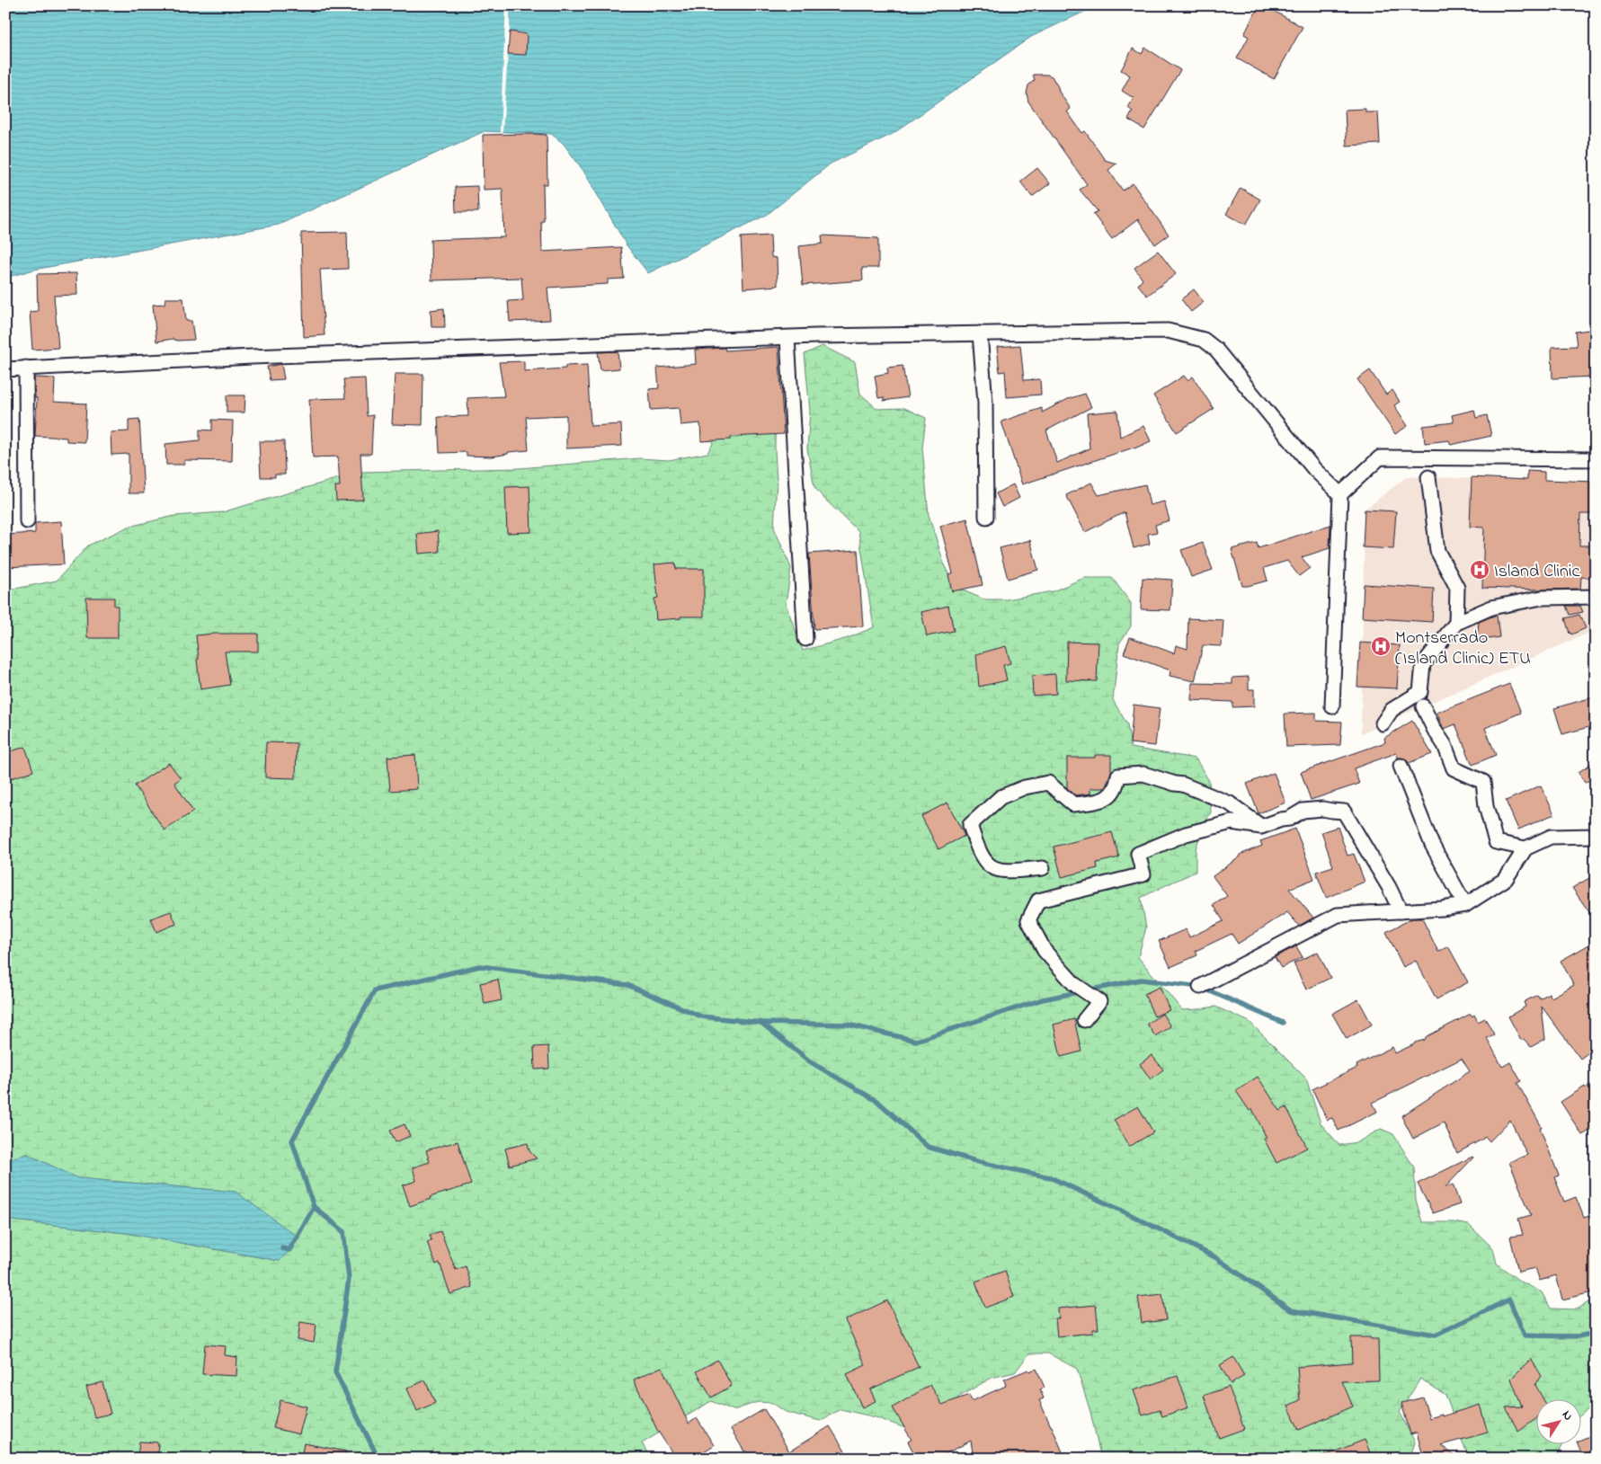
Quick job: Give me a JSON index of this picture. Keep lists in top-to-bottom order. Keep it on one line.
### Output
{"places":{"hospital":["Island Clinic","Montserrado (Island Clinic) ETU"]},"north":"top right"}
